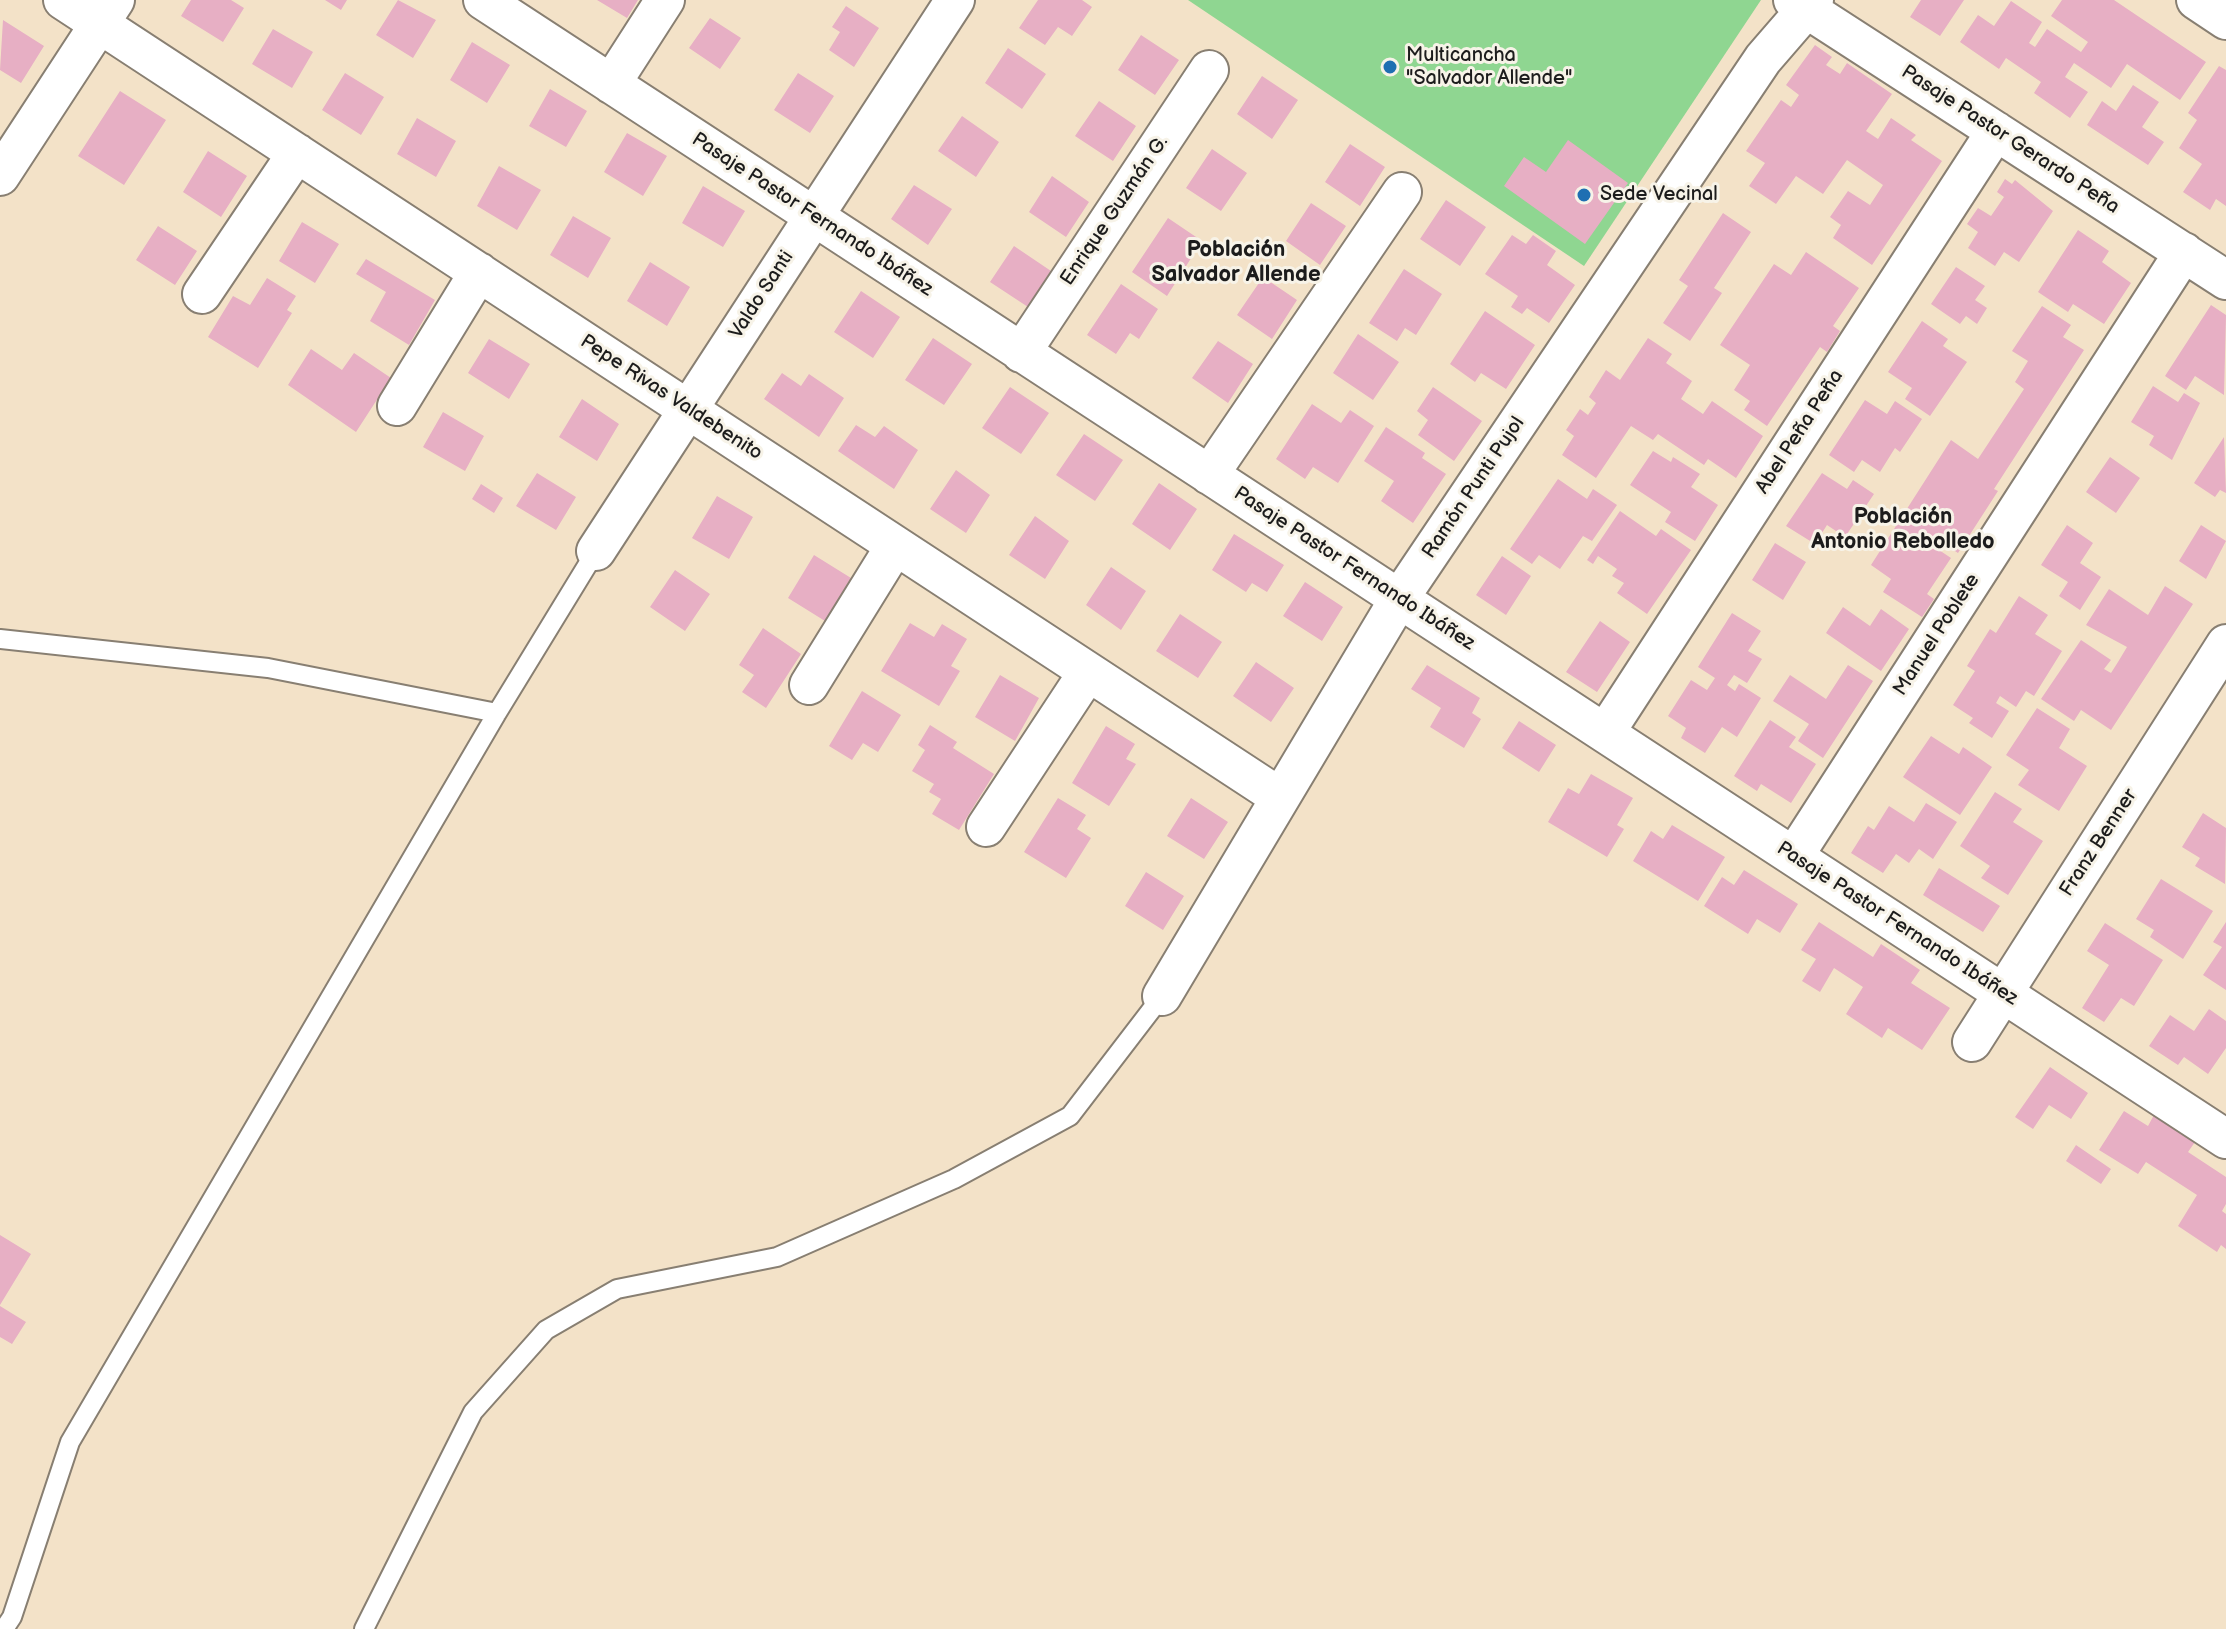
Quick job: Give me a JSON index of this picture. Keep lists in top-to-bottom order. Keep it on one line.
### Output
{"streets":{"street":["Pasaje Pastor Gerardo Peña","Enrique Guzmán G.","Pasaje Pastor Fernando Ibáñez","Valdo Santi","Pepe Rivas Valdebenito","Abel Peña Peña","Ramón Punti Pujol","Manuel Poblete","Franz Benner"]},"crossings":[["Pasaje Pastor Gerardo Peña","Abel Peña Peña"],["Pasaje Pastor Gerardo Peña","Ramón Punti Pujol"],["Pasaje Pastor Gerardo Peña","Manuel Poblete"],["Enrique Guzmán G.","Pasaje Pastor Fernando Ibáñez"],["Pasaje Pastor Fernando Ibáñez","Valdo Santi"],["Pasaje Pastor Fernando Ibáñez","Abel Peña Peña"],["Pasaje Pastor Fernando Ibáñez","Ramón Punti Pujol"],["Pasaje Pastor Fernando Ibáñez","Manuel Poblete"],["Pasaje Pastor Fernando Ibáñez","Franz Benner"],["Valdo Santi","Pepe Rivas Valdebenito"],["Pepe Rivas Valdebenito","Ramón Punti Pujol"]],"districts":["Población Salvador Allende","Población Antonio Rebolledo"],"places":["Multicancha \"Salvador Allende\"","Sede Vecinal"]}
